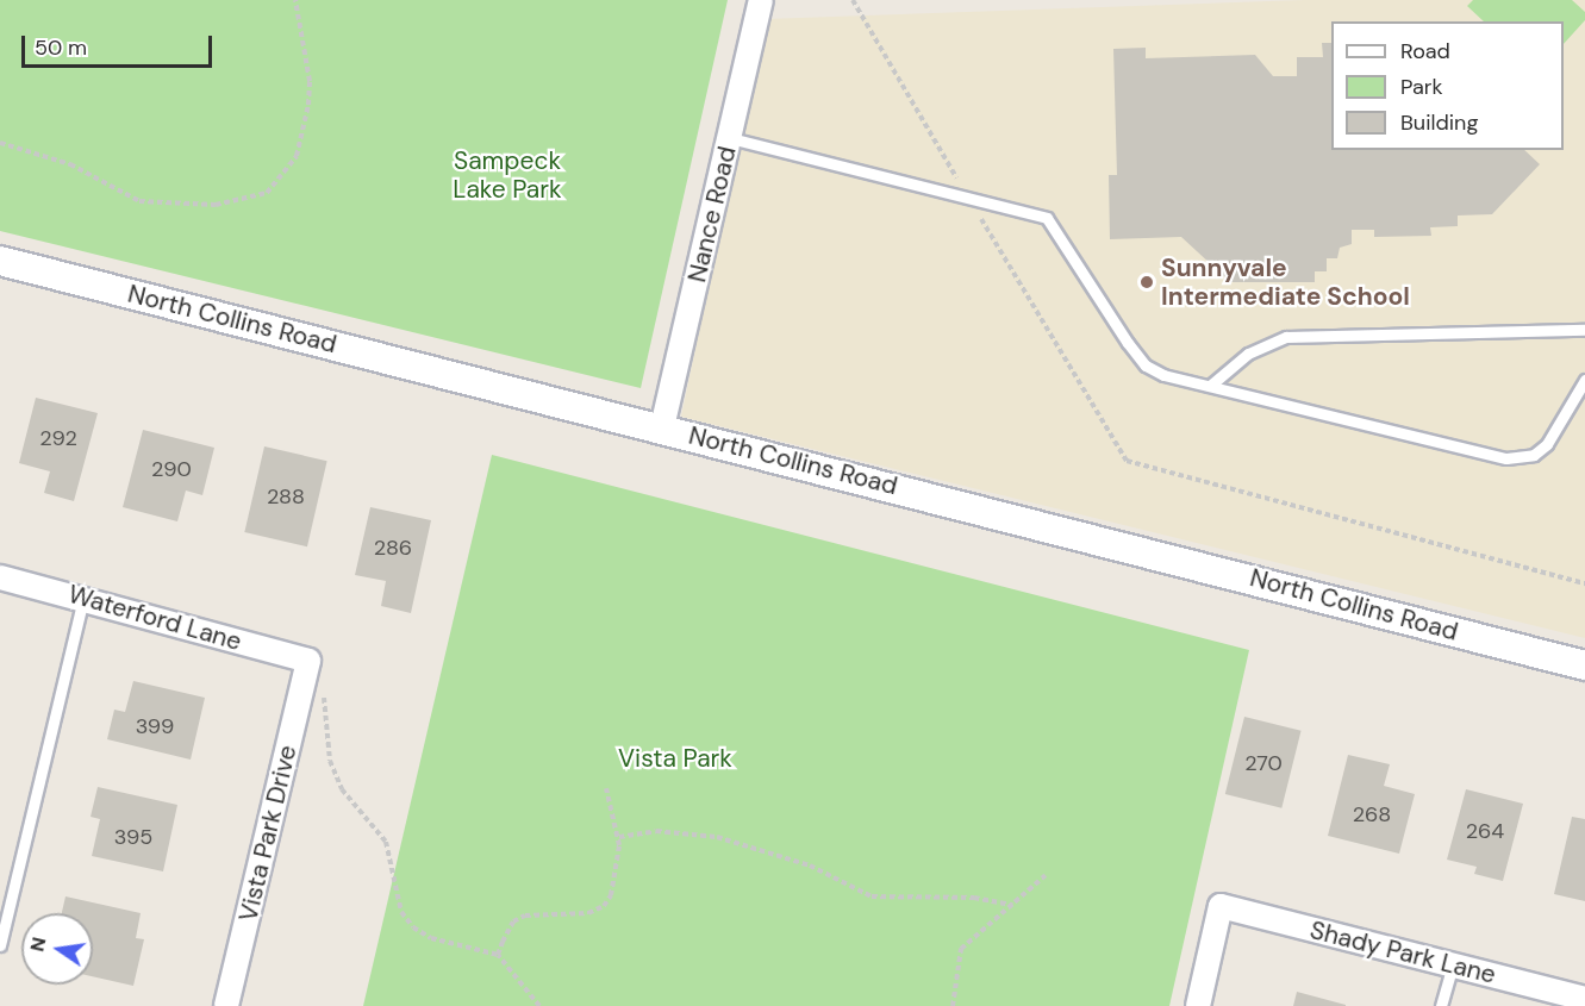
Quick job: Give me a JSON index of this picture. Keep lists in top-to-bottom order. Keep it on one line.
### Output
{"streets":{"street":["Nance Road","North Collins Road","Waterford Lane","Vista Park Drive","Shady Park Lane"]},"crossings":[["Nance Road","North Collins Road"],["Waterford Lane","Vista Park Drive"]],"parks":["Sampeck Lake Park","Vista Park"],"places":["Sunnyvale Intermediate School"],"house_numbers":["292","290","288","286","399","270","268","264","395"],"legend":["Road","Park","Building"],"scale_bar":"50 m","north":"left"}
